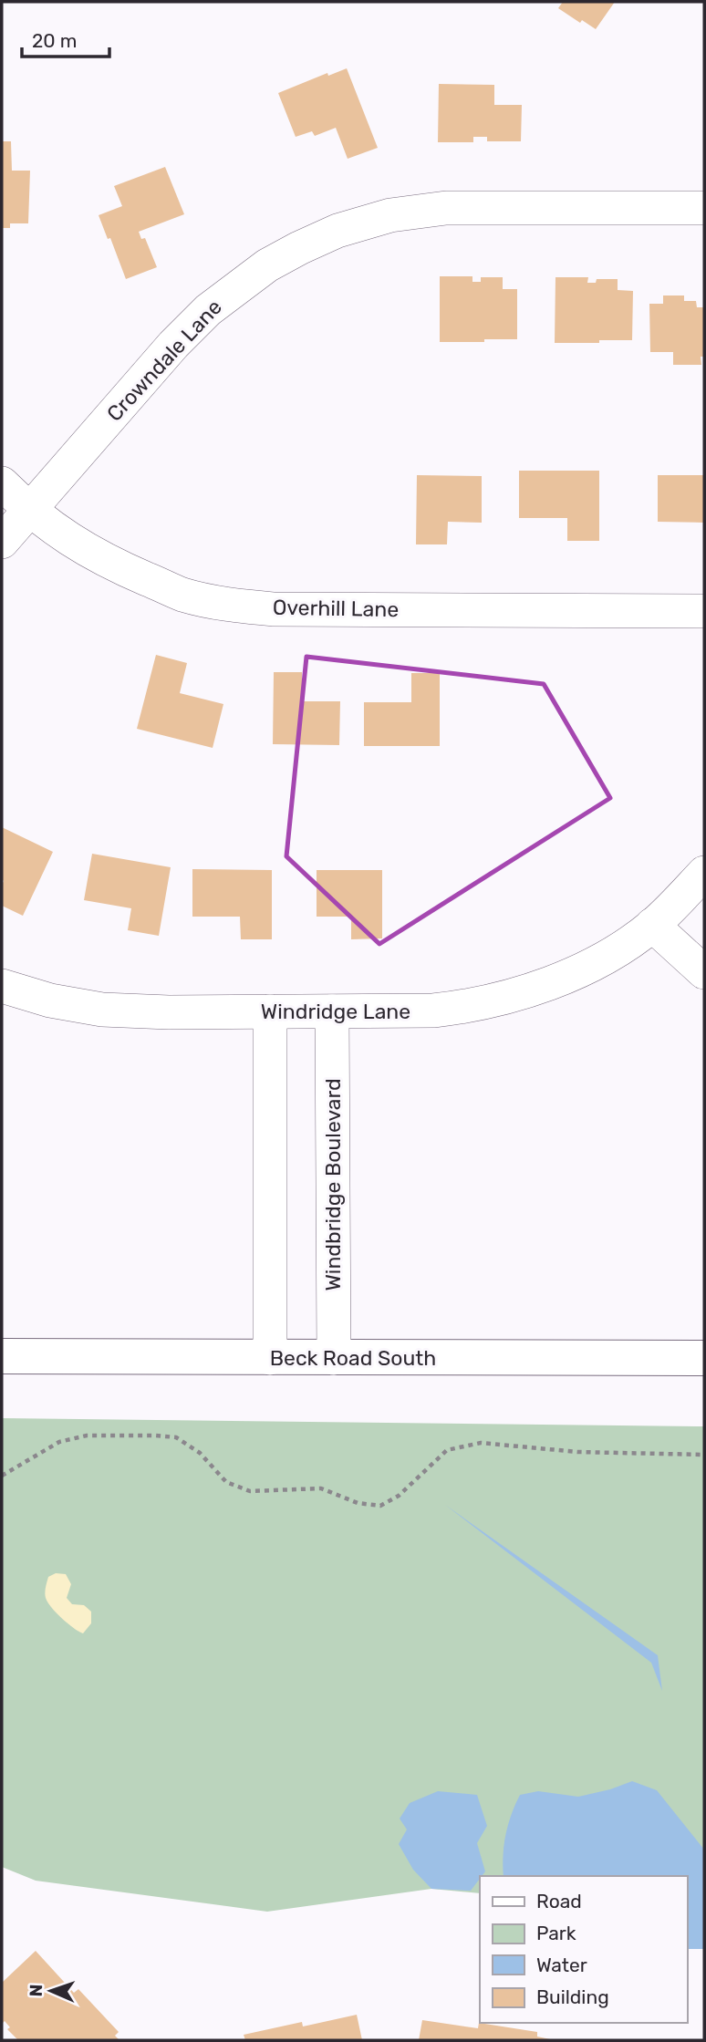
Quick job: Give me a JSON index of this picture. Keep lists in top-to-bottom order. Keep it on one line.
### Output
{"streets":{"main road":["Beck Road South"],"street":["Crowndale Lane","Overhill Lane","Windridge Lane","Windbridge Boulevard"]},"crossings":[["Crowndale Lane","Overhill Lane"],["Windridge Lane","Windbridge Boulevard"],["Windbridge Boulevard","Beck Road South"]],"legend":["Road","Park","Water","Building"],"scale_bar":"20 m","north":"left"}
